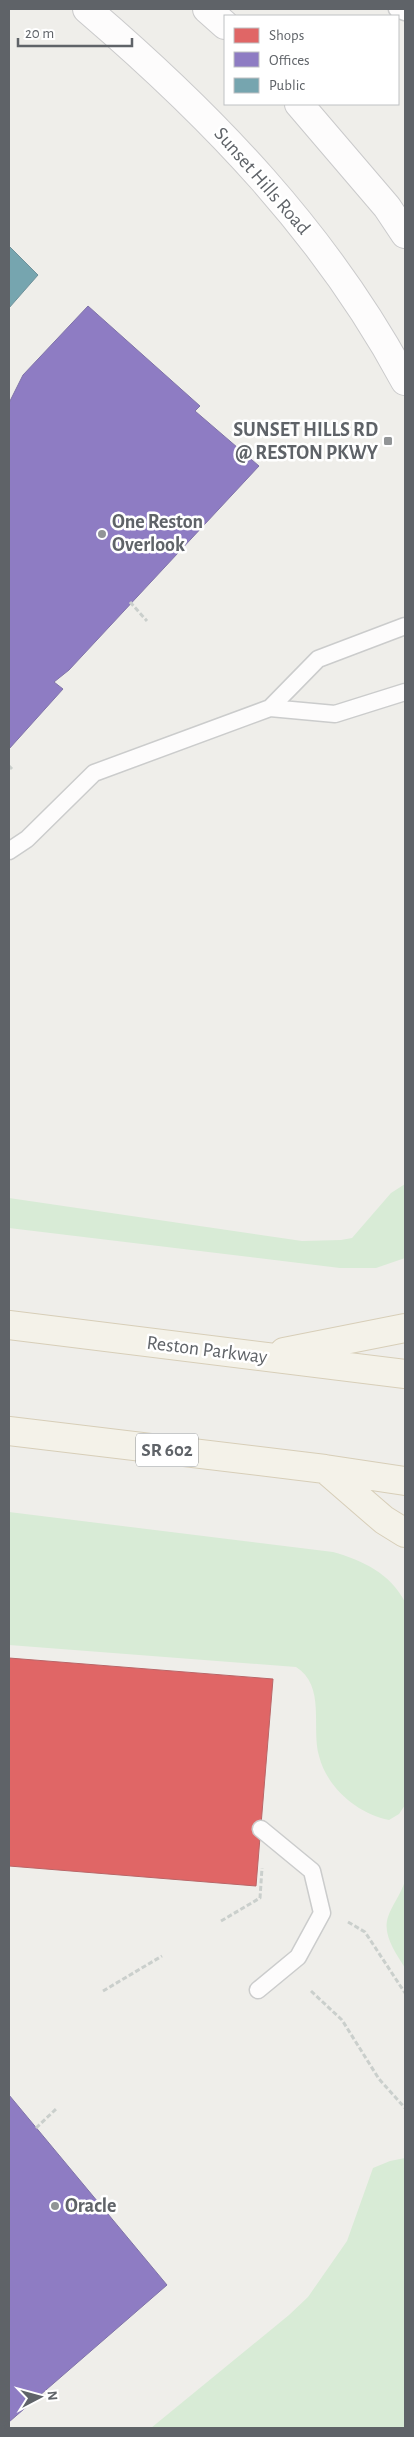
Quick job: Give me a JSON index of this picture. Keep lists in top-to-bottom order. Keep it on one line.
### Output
{"streets":{"main road":["Sunset Hills Road","Reston Parkway","SR 602"]},"places":{"transit":["SUNSET HILLS RD @ RESTON PKWY"],"other":["One Reston Overlook","Oracle"]},"legend":["Shops","Offices","Public"],"scale_bar":"20 m","north":"right"}
